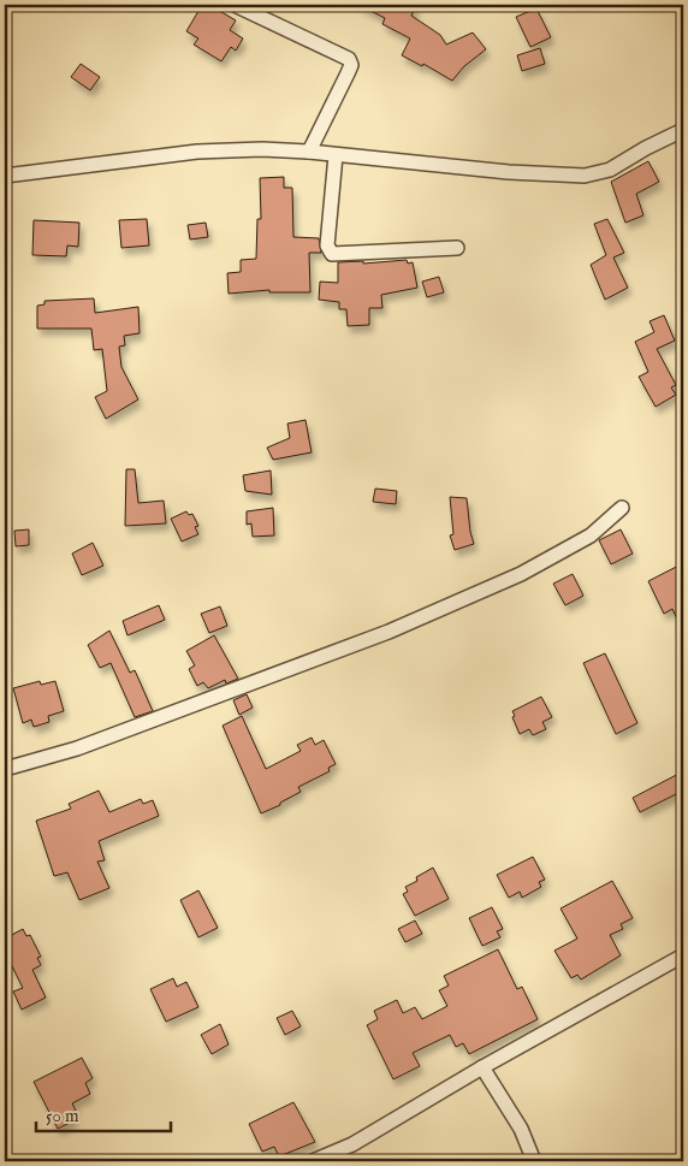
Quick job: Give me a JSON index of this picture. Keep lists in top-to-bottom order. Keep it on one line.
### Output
{"scale_bar":"50 m"}
